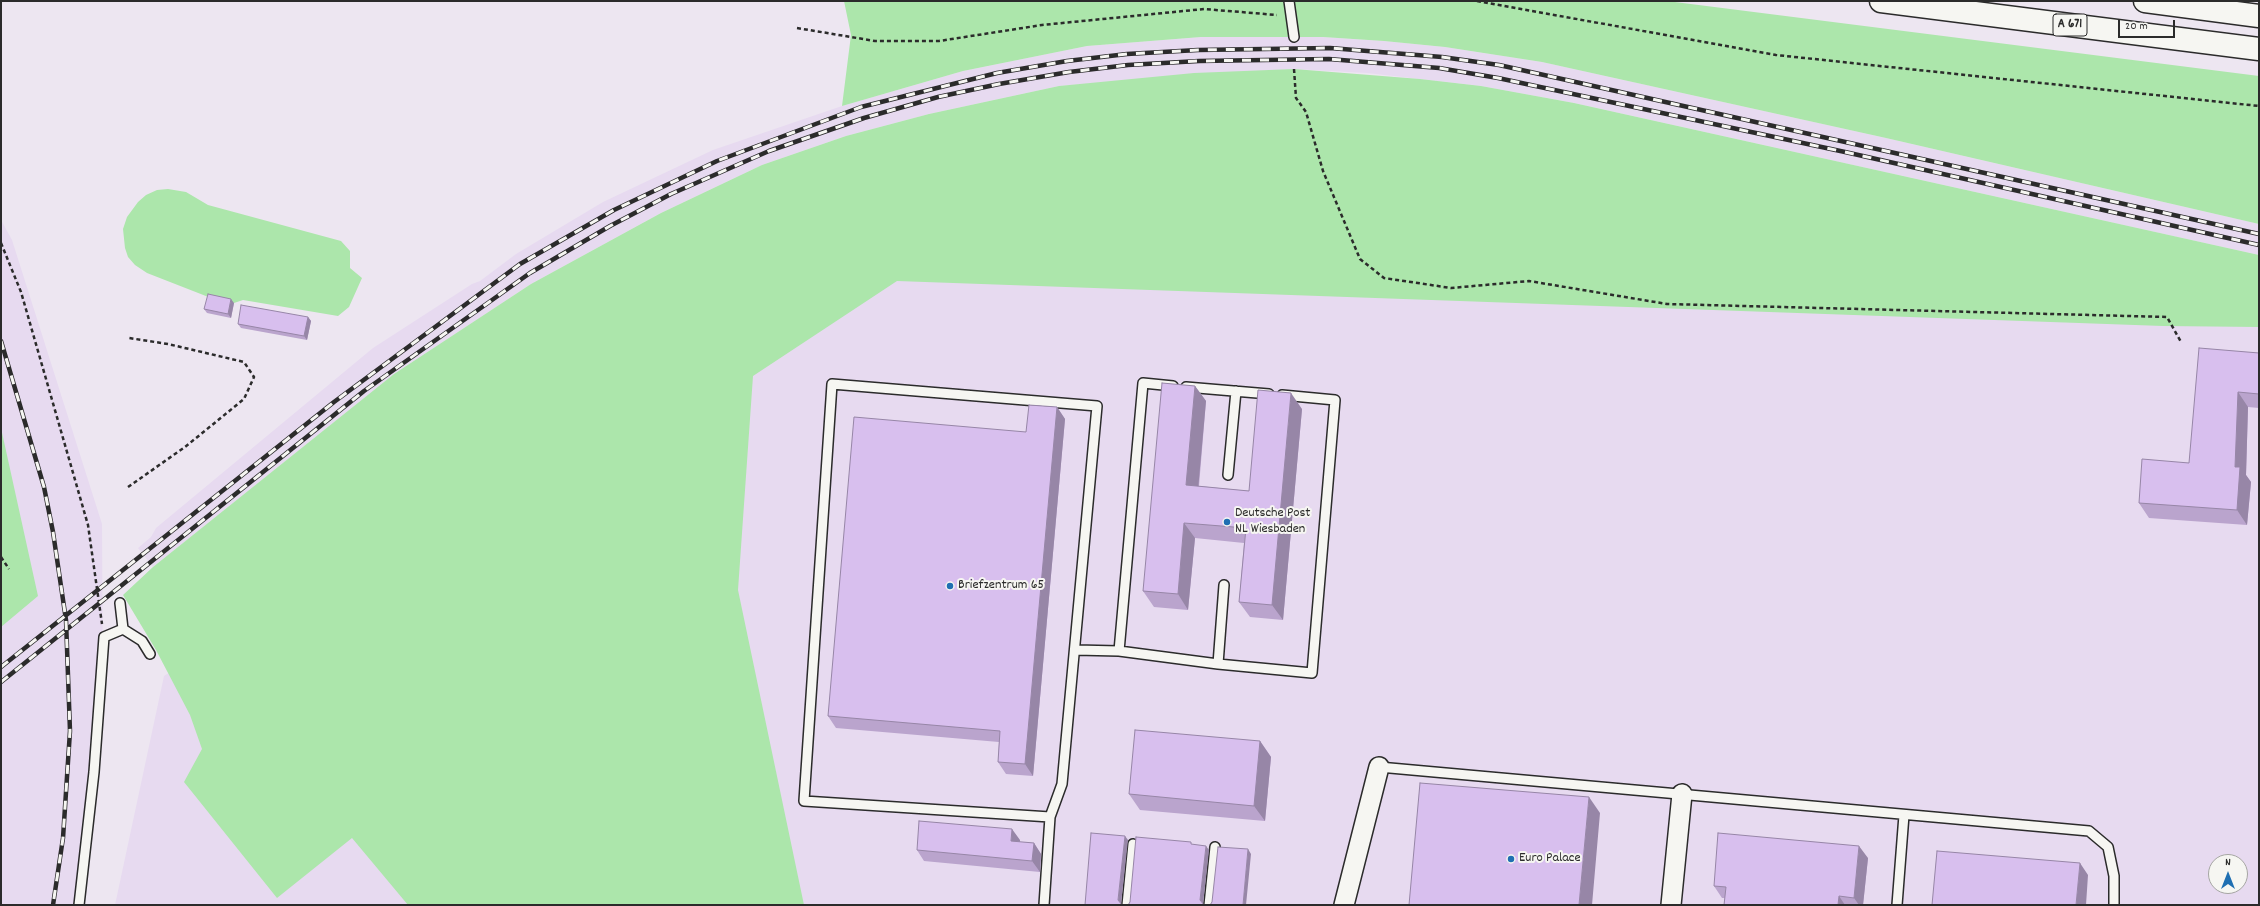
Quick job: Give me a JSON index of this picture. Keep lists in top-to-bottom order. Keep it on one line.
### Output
{"streets":{"highway":["A 671"]},"places":["Deutsche Post NL Wiesbaden","Briefzentrum 65","Euro Palace"],"scale_bar":"20 m","north":"top"}
